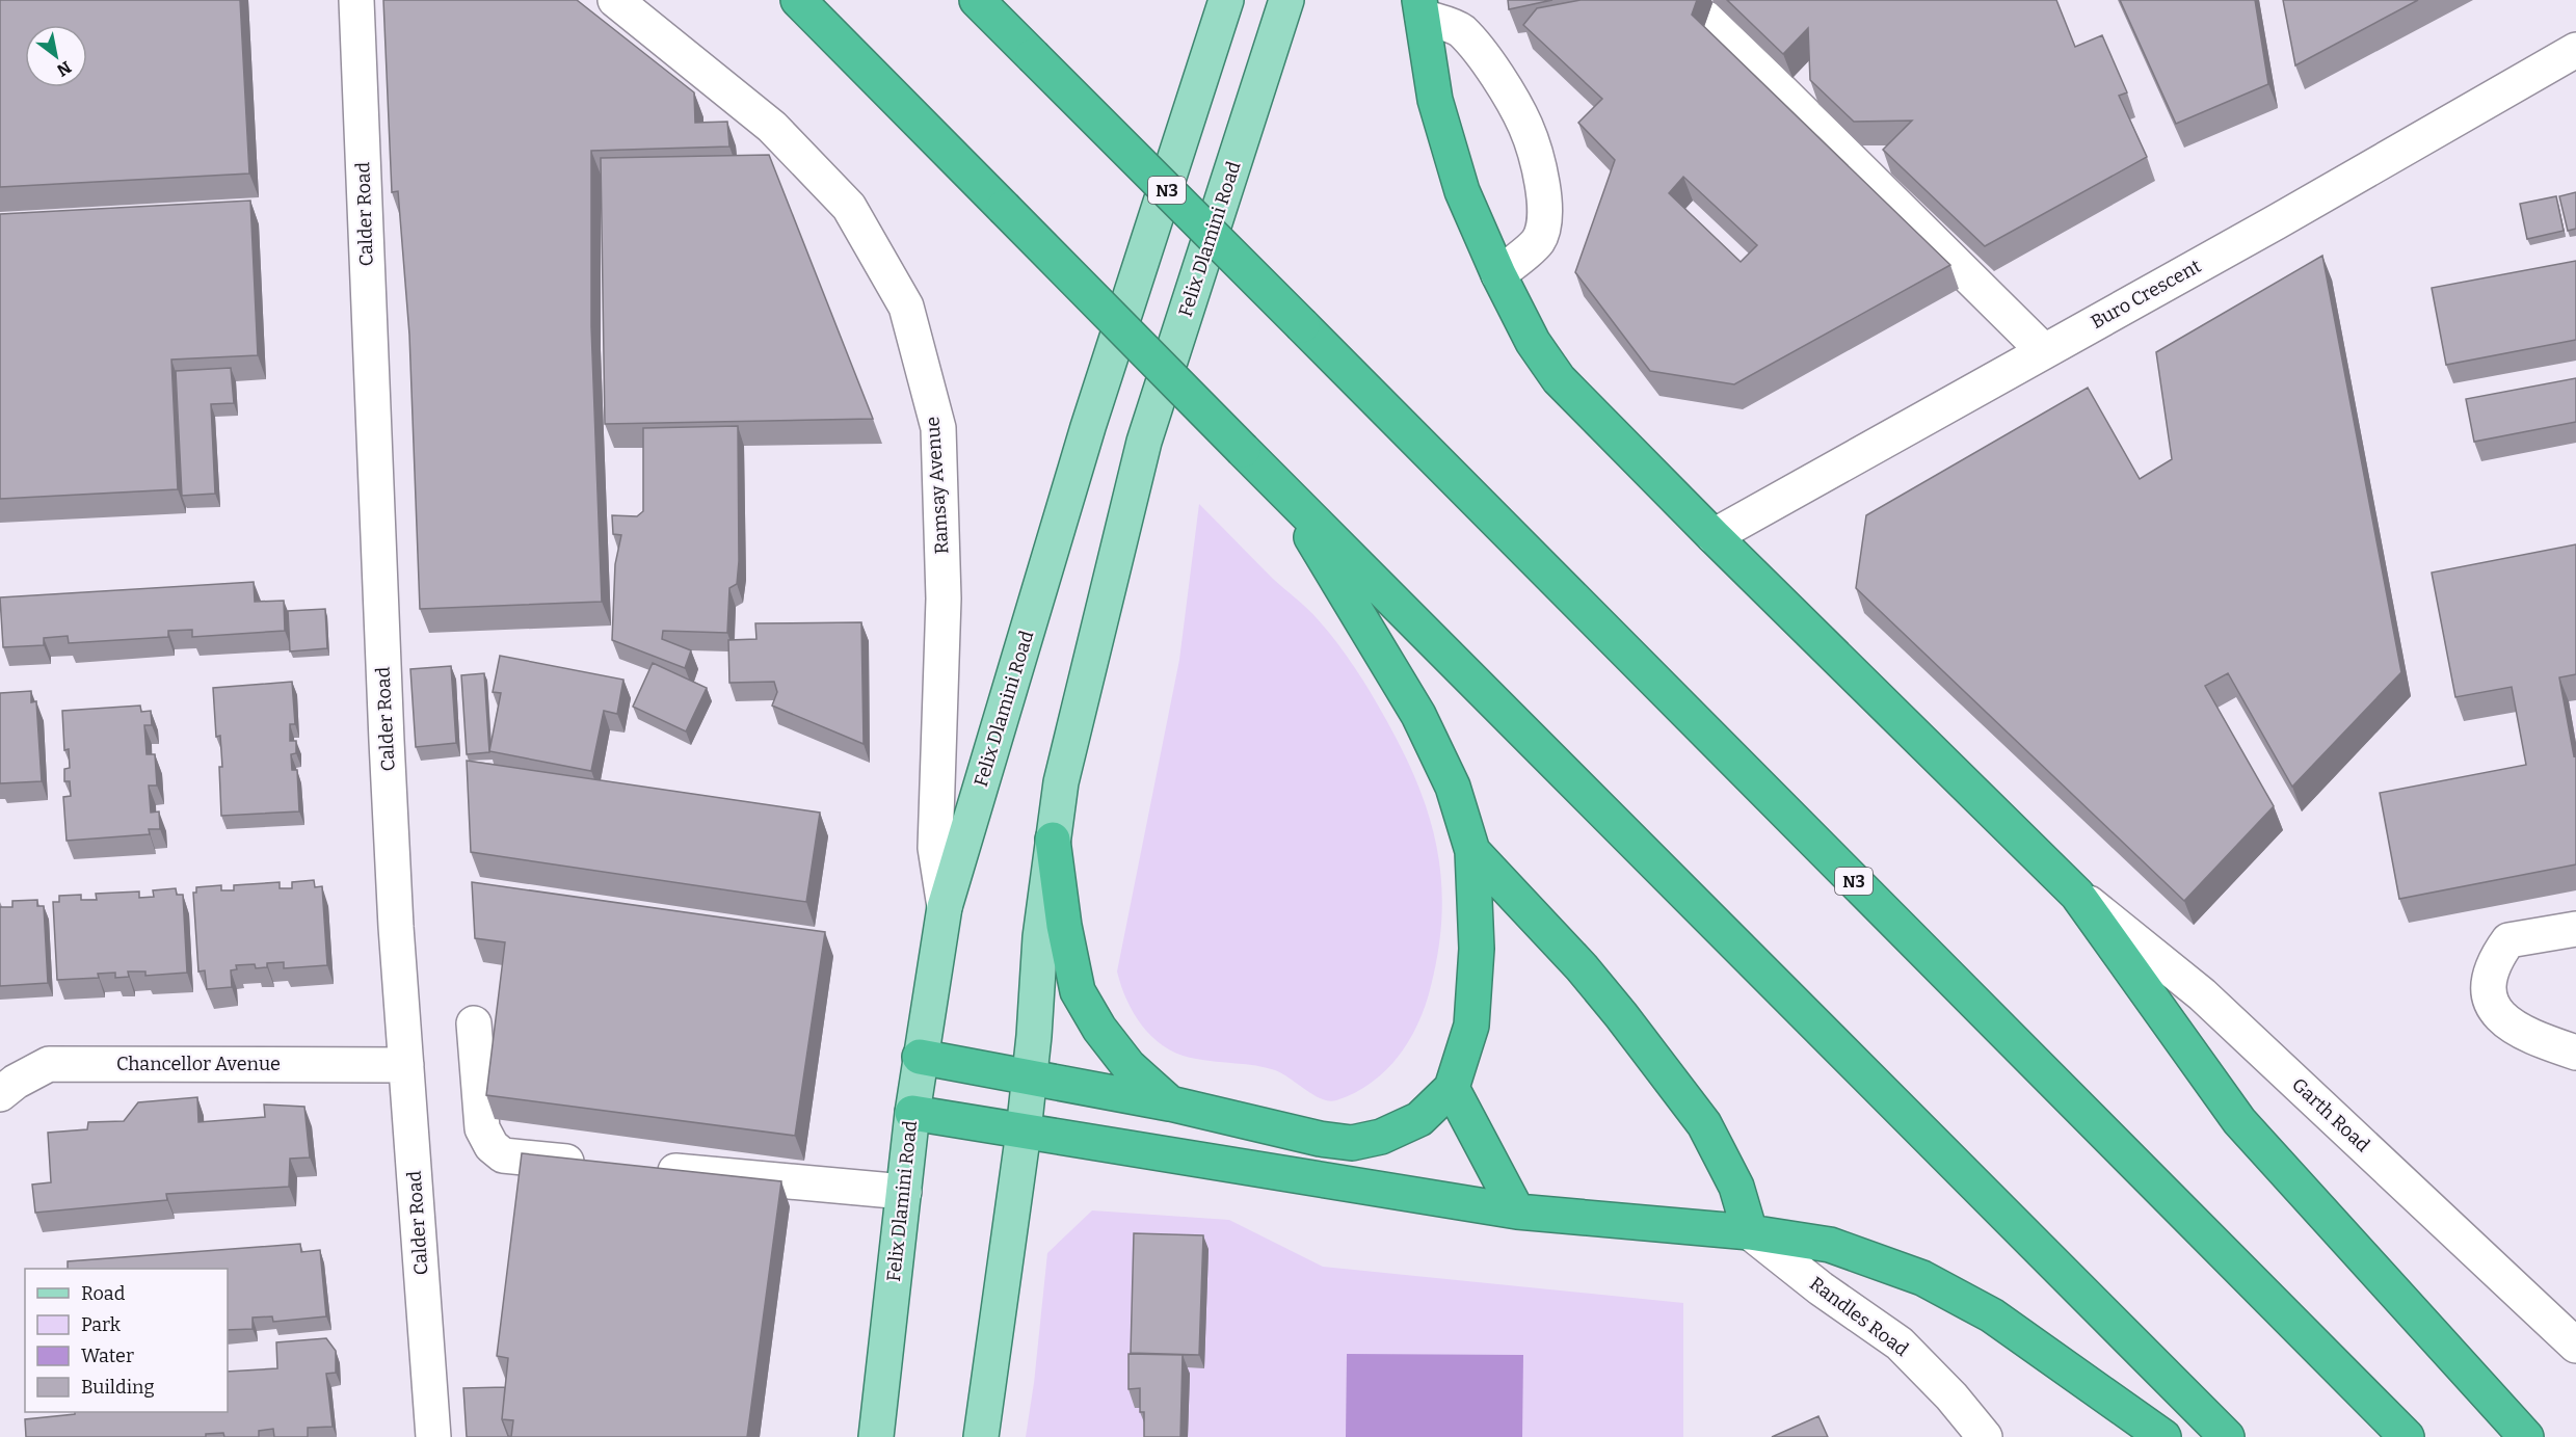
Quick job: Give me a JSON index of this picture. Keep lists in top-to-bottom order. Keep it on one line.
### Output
{"streets":{"highway":["N3"],"main road":["Felix Dlamini Road"],"street":["Calder Road","Buro Crescent","Ramsay Avenue","Chancellor Avenue","Garth Road","Randles Road"]},"crossings":[["Calder Road","Chancellor Avenue"],["Felix Dlamini Road","Ramsay Avenue"]],"legend":["Road","Park","Water","Building"],"north":"bottom right"}
